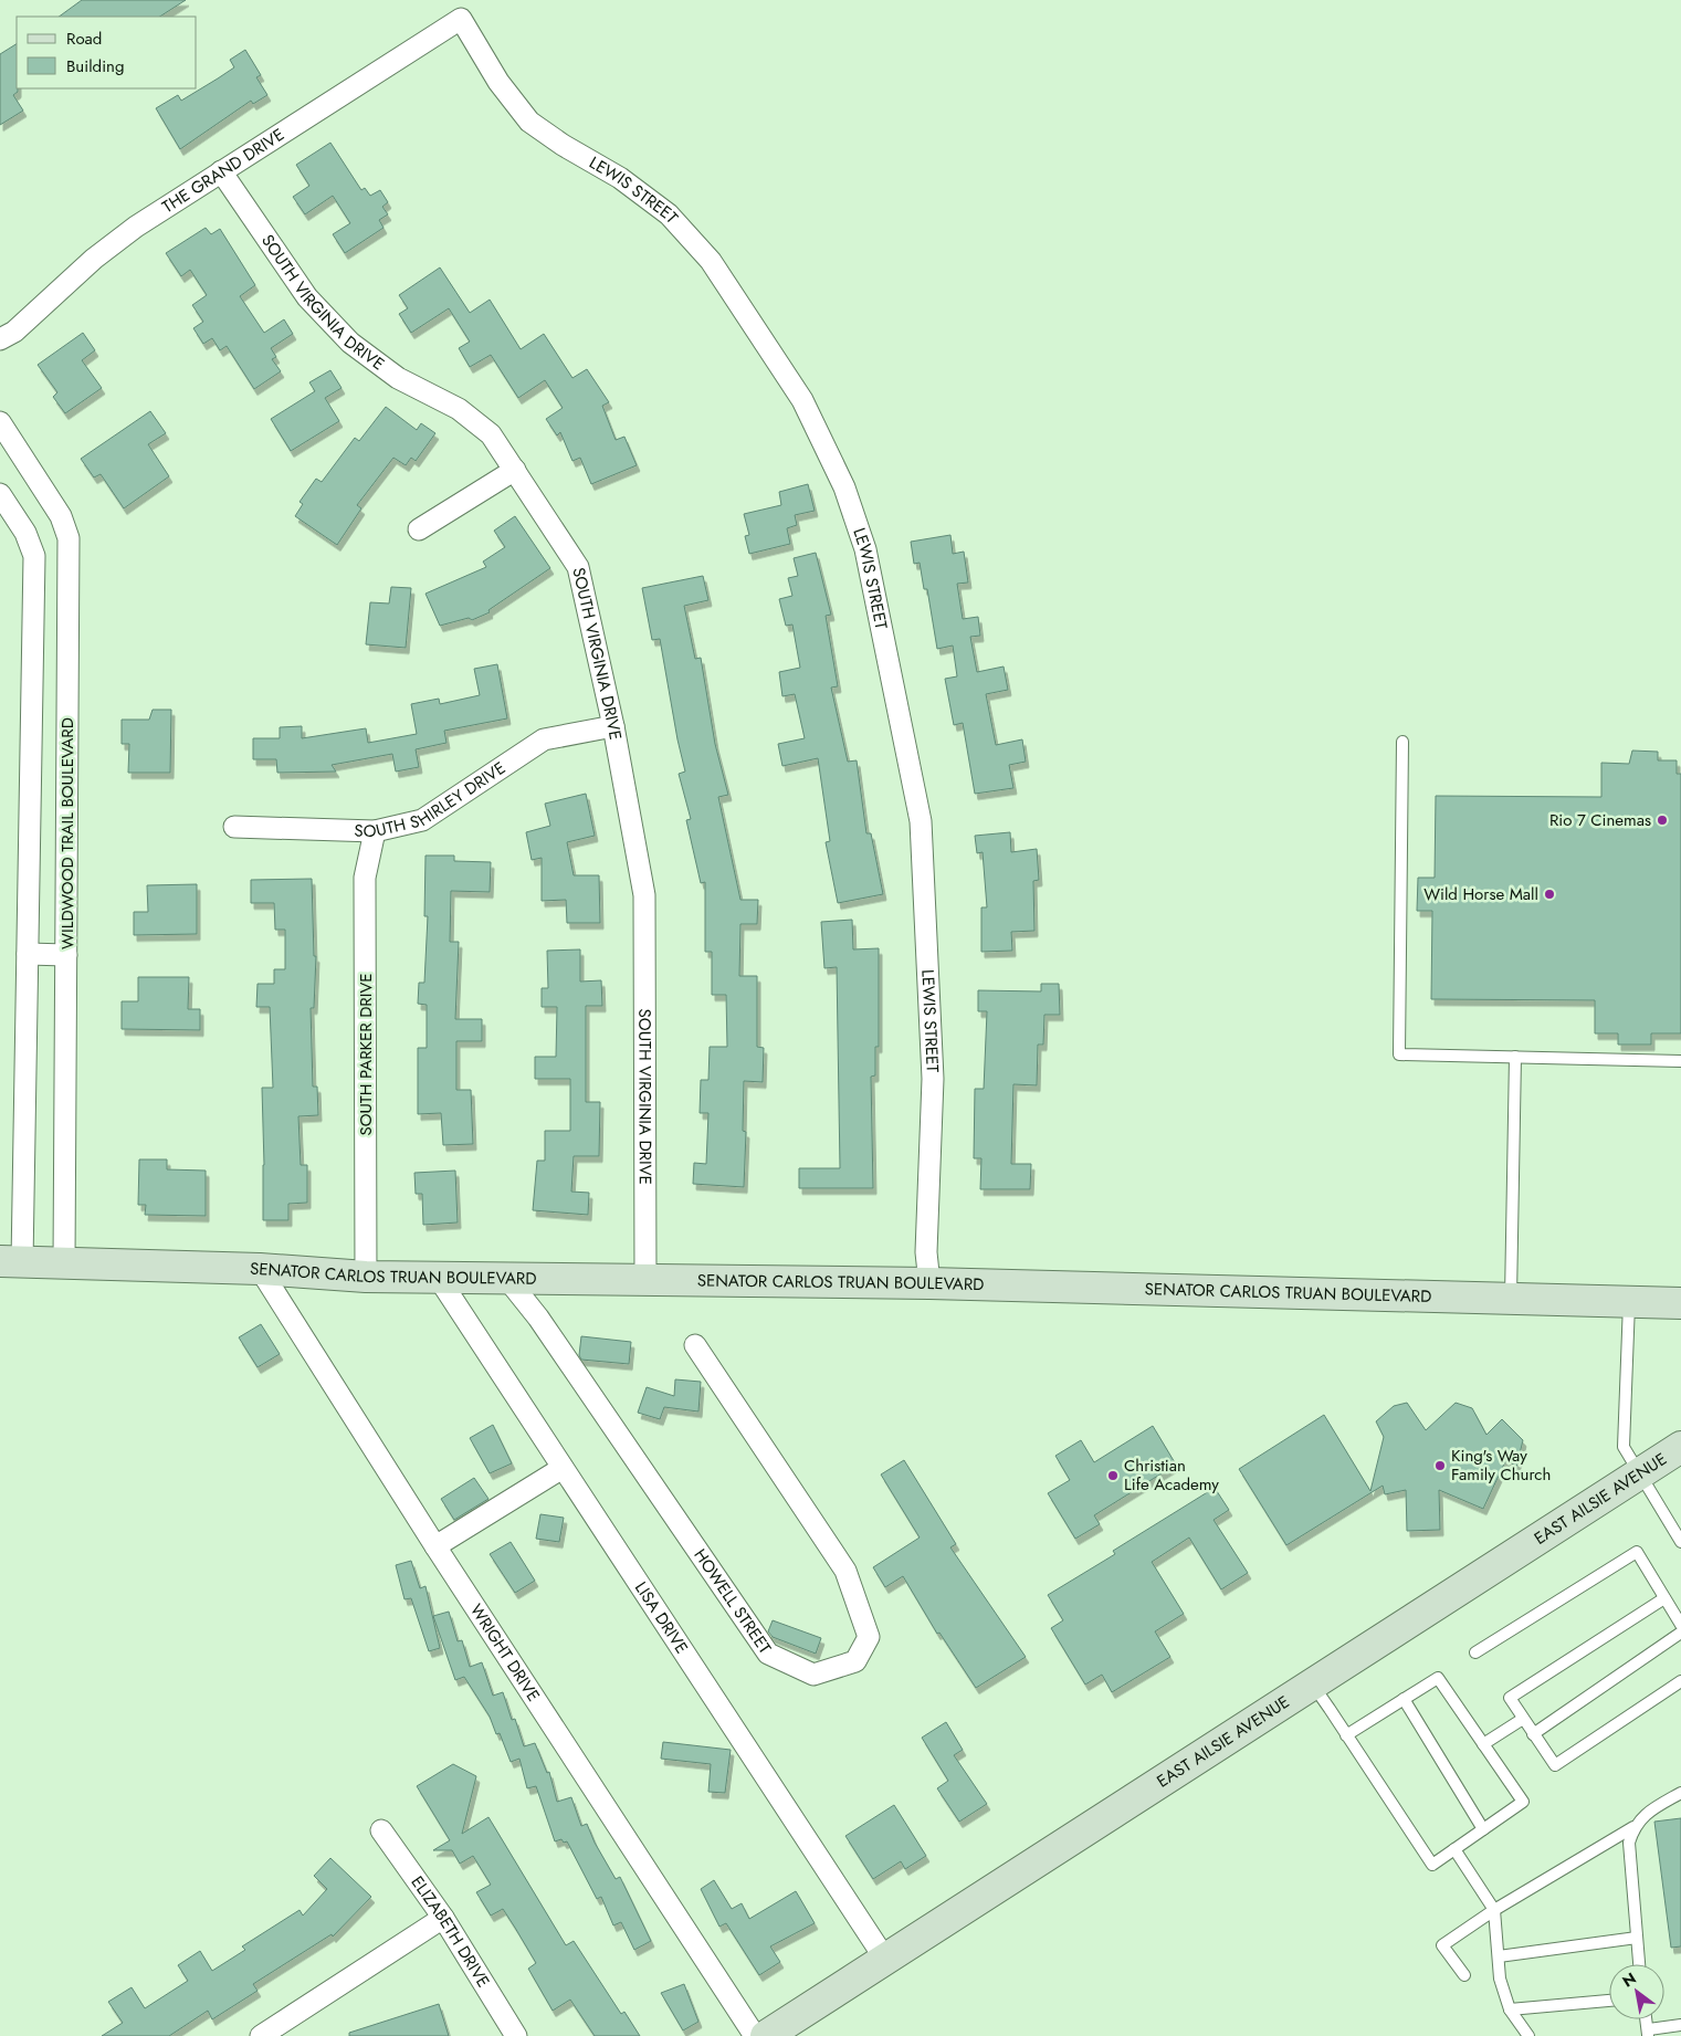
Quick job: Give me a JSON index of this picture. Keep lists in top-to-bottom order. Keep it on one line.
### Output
{"streets":{"main road":["SENATOR CARLOS TRUAN BOULEVARD","EAST AILSIE AVENUE"],"street":["THE GRAND DRIVE","LEWIS STREET","SOUTH VIRGINIA DRIVE","SOUTH SHIRLEY DRIVE","WILDWOOD TRAIL BOULEVARD","SOUTH PARKER DRIVE","HOWELL STREET","LISA DRIVE","WRIGHT DRIVE","ELIZABETH DRIVE"]},"crossings":[["THE GRAND DRIVE","LEWIS STREET"],["THE GRAND DRIVE","SOUTH VIRGINIA DRIVE"],["LEWIS STREET","SENATOR CARLOS TRUAN BOULEVARD"],["SOUTH VIRGINIA DRIVE","SOUTH SHIRLEY DRIVE"],["SOUTH VIRGINIA DRIVE","SENATOR CARLOS TRUAN BOULEVARD"],["SOUTH SHIRLEY DRIVE","SOUTH PARKER DRIVE"],["WILDWOOD TRAIL BOULEVARD","SENATOR CARLOS TRUAN BOULEVARD"],["SOUTH PARKER DRIVE","SENATOR CARLOS TRUAN BOULEVARD"],["SENATOR CARLOS TRUAN BOULEVARD","HOWELL STREET"],["SENATOR CARLOS TRUAN BOULEVARD","LISA DRIVE"],["SENATOR CARLOS TRUAN BOULEVARD","WRIGHT DRIVE"],["EAST AILSIE AVENUE","LISA DRIVE"]],"places":["Rio 7 Cinemas","Wild Horse Mall","King's Way Family Church","Christian Life Academy"],"legend":["Road","Building"],"north":"top left"}
